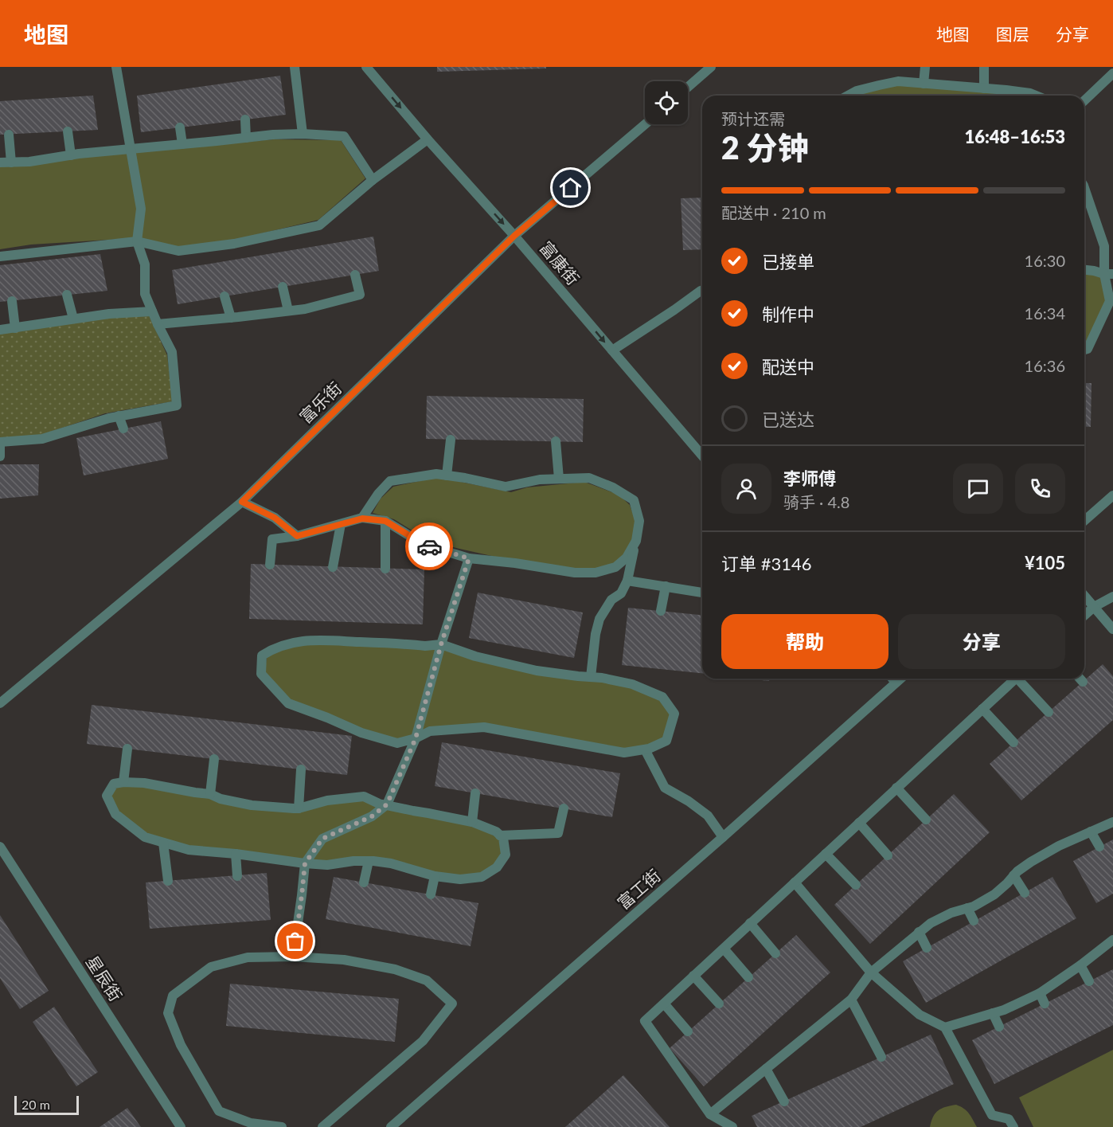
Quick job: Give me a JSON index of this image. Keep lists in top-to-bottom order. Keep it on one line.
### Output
{"streets":{"street":["富康街","富乐街","富工街","星辰街"]},"crossings":[["富康街","富乐街"]],"one_way":["富康街"],"scale_bar":"20 m","page":{"header":"地图","nav":["地图","图层","分享"],"heading":["2 分钟","预计还需","16:48–16:53"],"panel":["李师傅","骑手 · 4.8","订单 #3146","¥105"],"bar":"配送中 · 210 m","list":[["已接单","16:30"],["制作中","16:34"],["配送中","16:36"],"已送达"],"buttons":["帮助","分享"],"scale":"20 m"}}
